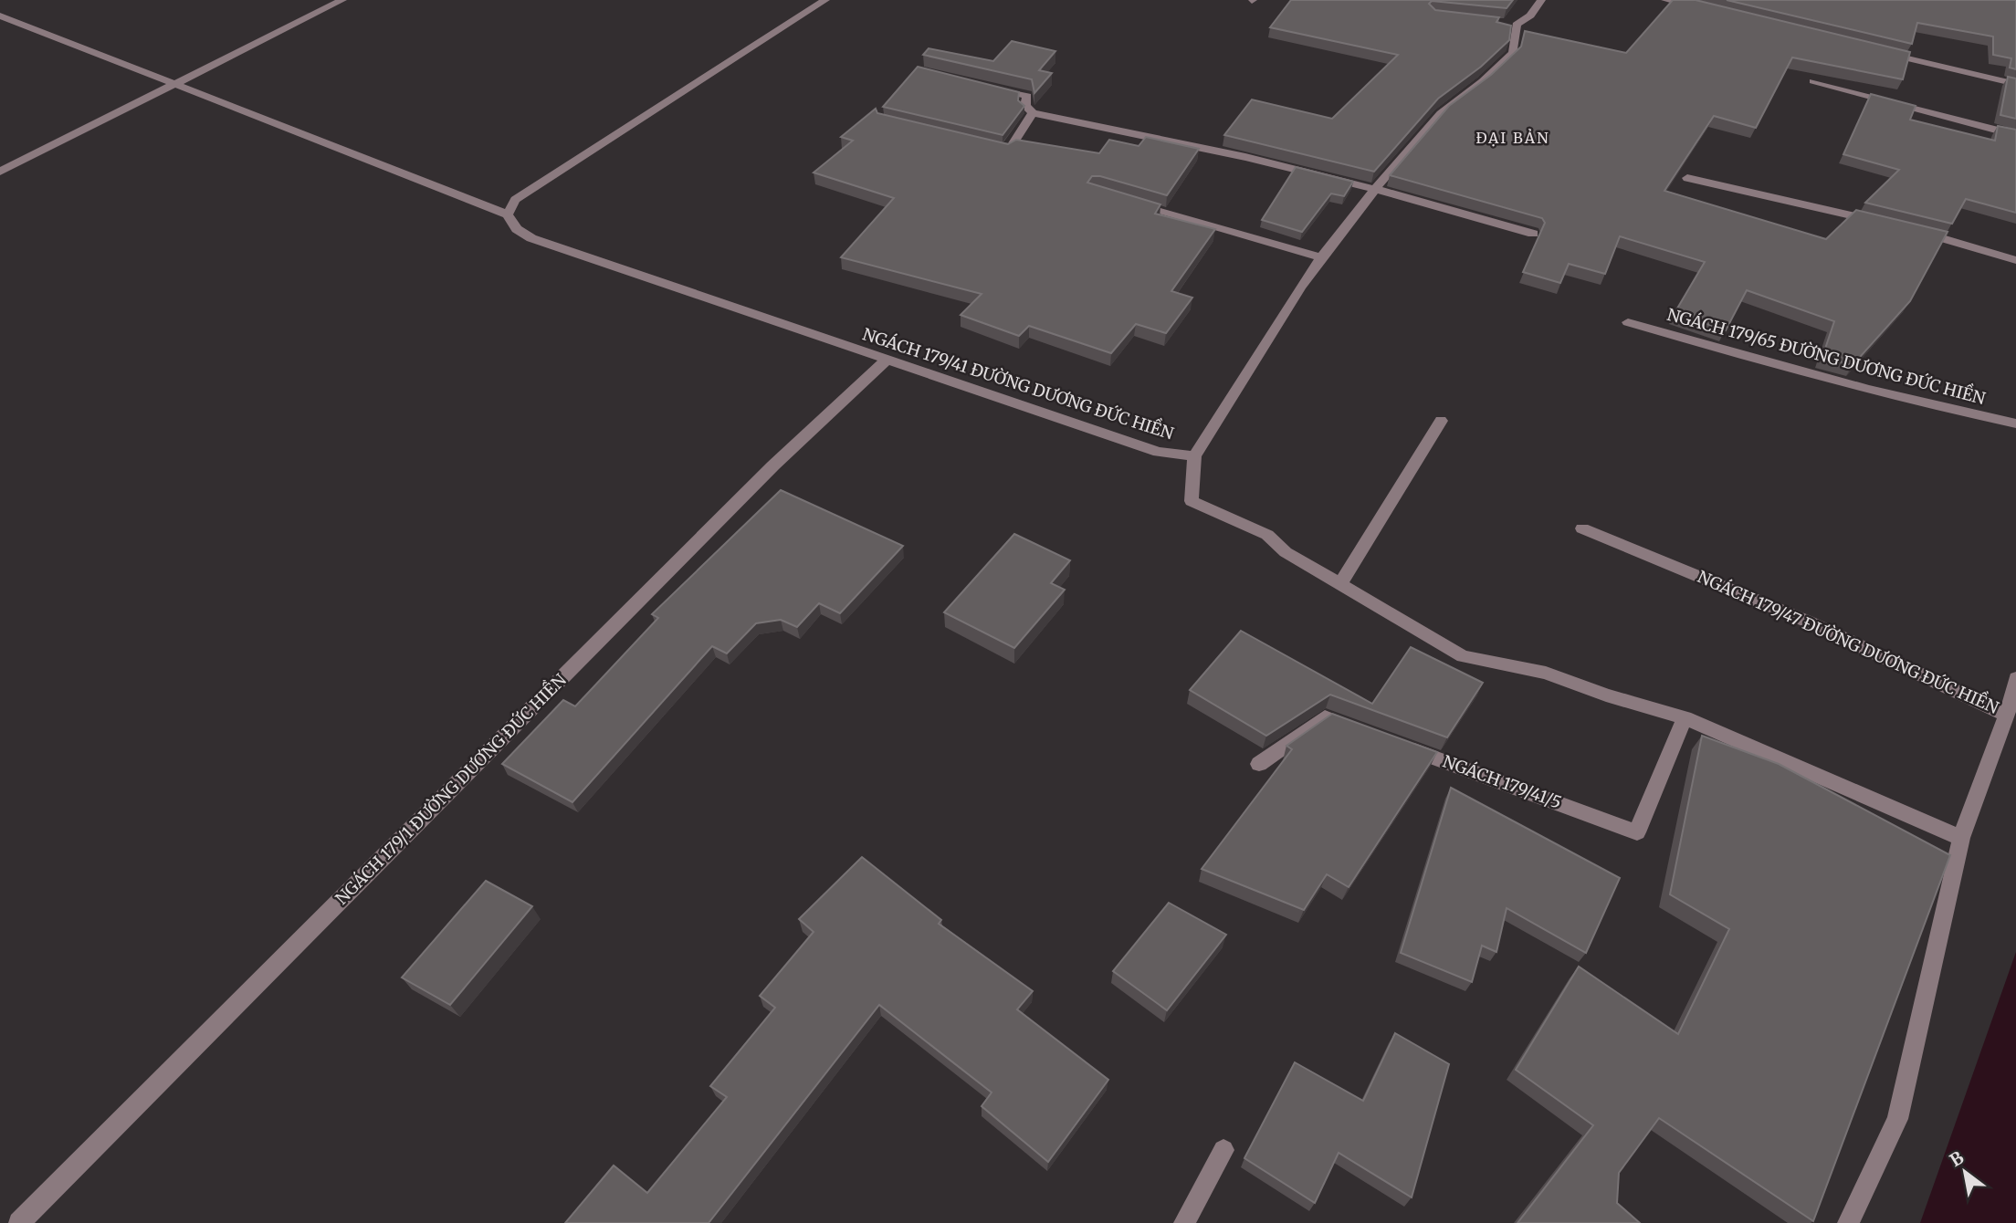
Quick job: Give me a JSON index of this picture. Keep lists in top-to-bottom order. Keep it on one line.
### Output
{"streets":{"street":["NGÁCH 179/65 ĐƯỜNG DƯƠNG ĐỨC HIỀN","NGÁCH 179/41 ĐƯỜNG DƯƠNG ĐỨC HIỀN","NGÁCH 179/47 ĐƯỜNG DƯƠNG ĐỨC HIỀN","NGÁCH 179/41/5","NGÁCH 179/1 ĐƯỜNG DƯƠNG ĐỨC HIỀN"]},"crossings":[["NGÁCH 179/41 ĐƯỜNG DƯƠNG ĐỨC HIỀN","NGÁCH 179/1 ĐƯỜNG DƯƠNG ĐỨC HIỀN"]],"districts":["ĐẠI BẢN"],"north":"top left"}
